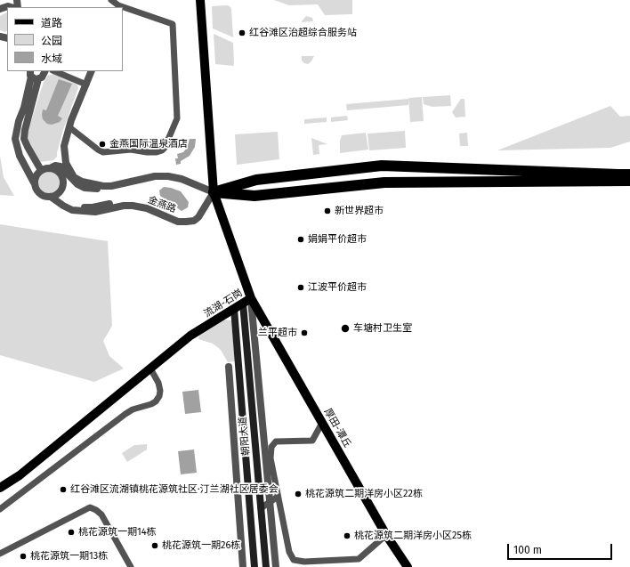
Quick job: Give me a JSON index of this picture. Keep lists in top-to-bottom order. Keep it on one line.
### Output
{"streets":{"main road":["流湖-石岗","厚田-潭丘","朝阳大道"],"street":["金燕路"]},"crossings":[["金燕路","流湖-石岗"],["流湖-石岗","厚田-潭丘"],["流湖-石岗","朝阳大道"],["厚田-潭丘","朝阳大道"]],"places":["红谷滩区治超综合服务站","金燕国际温泉酒店","新世界超市","娟娟平价超市","江波平价超市","车塘村卫生室","兰平超市","红谷滩区流湖镇桃花源筑社区·汀兰湖社区居委会","桃花源筑二期洋房小区22栋","桃花源筑一期14栋","桃花源筑二期洋房小区25栋","桃花源筑一期26栋","桃花源筑一期13栋"],"legend":["道路","公园","水域"],"scale_bar":"100 m"}
